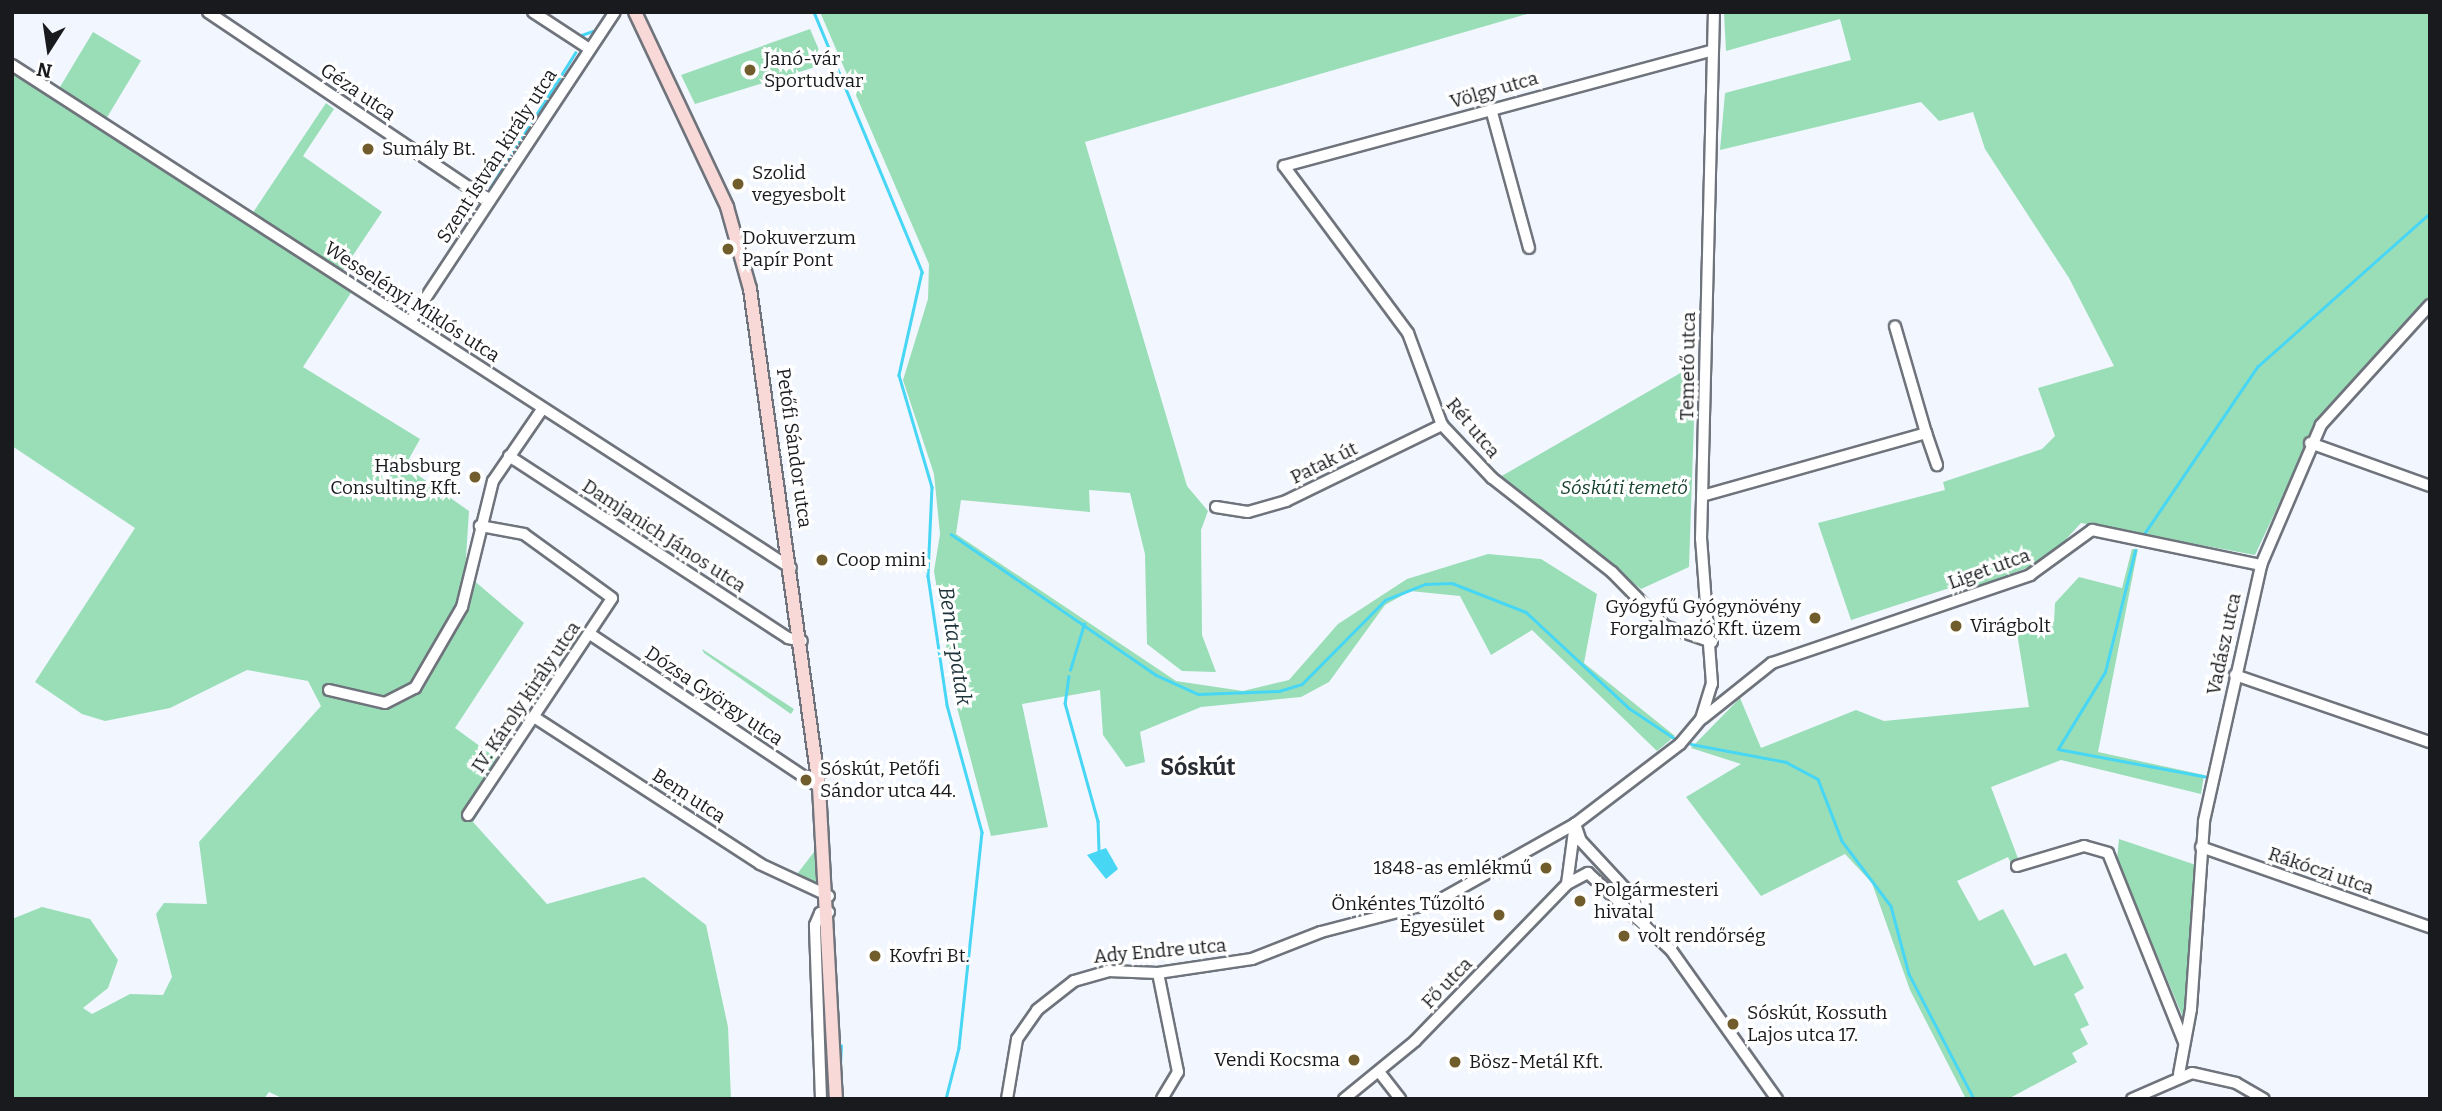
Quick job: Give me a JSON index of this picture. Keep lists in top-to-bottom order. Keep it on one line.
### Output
{"streets":{"main road":["Petőfi Sándor utca"],"street":["Völgy utca","Géza utca","Szent István király utca","Wesselényi Miklós utca","Temető utca","Rét utca","Patak út","Damjanich János utca","Liget utca","Vadász utca","Dózsa György utca","IV. Károly király utca","Bem utca","Rákóczi utca","Ady Endre utca","Fő utca"]},"crossings":[["Völgy utca","Temető utca"],["Völgy utca","Rét utca"],["Géza utca","Szent István király utca"],["Szent István király utca","Wesselényi Miklós utca"],["Wesselényi Miklós utca","Petőfi Sándor utca"],["Temető utca","Rét utca"],["Temető utca","Liget utca"],["Rét utca","Patak út"],["Petőfi Sándor utca","Damjanich János utca"],["Petőfi Sándor utca","Dózsa György utca"],["Petőfi Sándor utca","Bem utca"],["Liget utca","Vadász utca"],["Liget utca","Ady Endre utca"],["Vadász utca","Rákóczi utca"],["Dózsa György utca","IV. Károly király utca"],["IV. Károly király utca","Bem utca"]],"districts":["Sóskút"],"water":["Benta-patak"],"parks":["Sóskúti temető"],"places":["Janó-vár Sportudvar","Sumály Bt.","Szolid vegyesbolt","Dokuverzum Papír Pont","Habsburg Consulting Kft.","Coop mini","Gyógyfű Gyógynövény Forgalmazó Kft. üzem","Virágbolt","Sóskút, Petőfi Sándor utca 44.","1848-as emlékmű","Polgármesteri hivatal","Önkéntes Tűzoltó Egyesület","volt rendőrség","Kovfri Bt.","Sóskút, Kossuth Lajos utca 17.","Vendi Kocsma","Bösz-Metál Kft."],"north":"bottom"}
